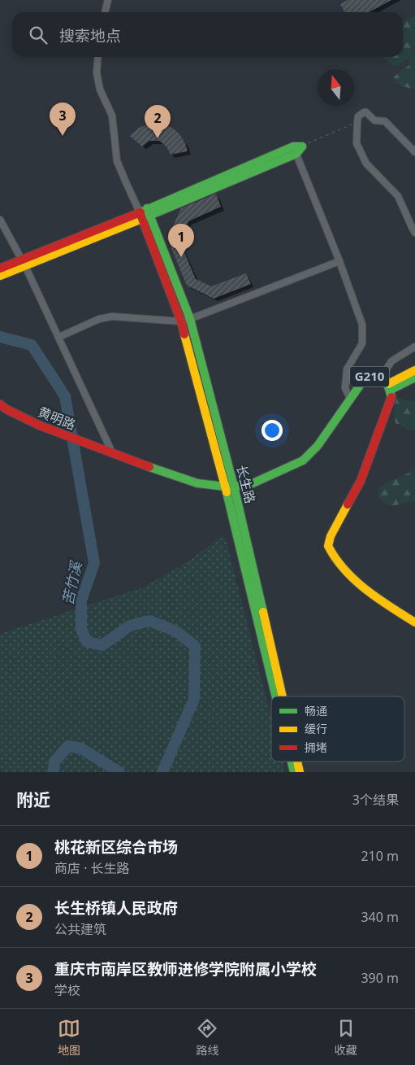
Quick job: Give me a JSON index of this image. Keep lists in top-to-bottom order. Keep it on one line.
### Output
{"streets":{"main road":["G210","黄明路","长生路"]},"crossings":[["G210","黄明路"],["G210","长生路"]],"water":["苦竹溪"],"legend":["畅通","缓行","拥堵"],"north":"top","page":{"search":"搜索地点","pins":["3","2","1"],"heading":["附近","3个结果"],"list":[{"mark":"1","name":"桃花新区综合市场","note":"商店 · 长生路","value":"210 m"},{"mark":"2","name":"长生桥镇人民政府","note":"公共建筑","value":"340 m"},{"mark":"3","name":"重庆市南岸区教师进修学院附属小学校","note":"学校","value":"390 m"}],"nav":["地图","路线","收藏"]}}
